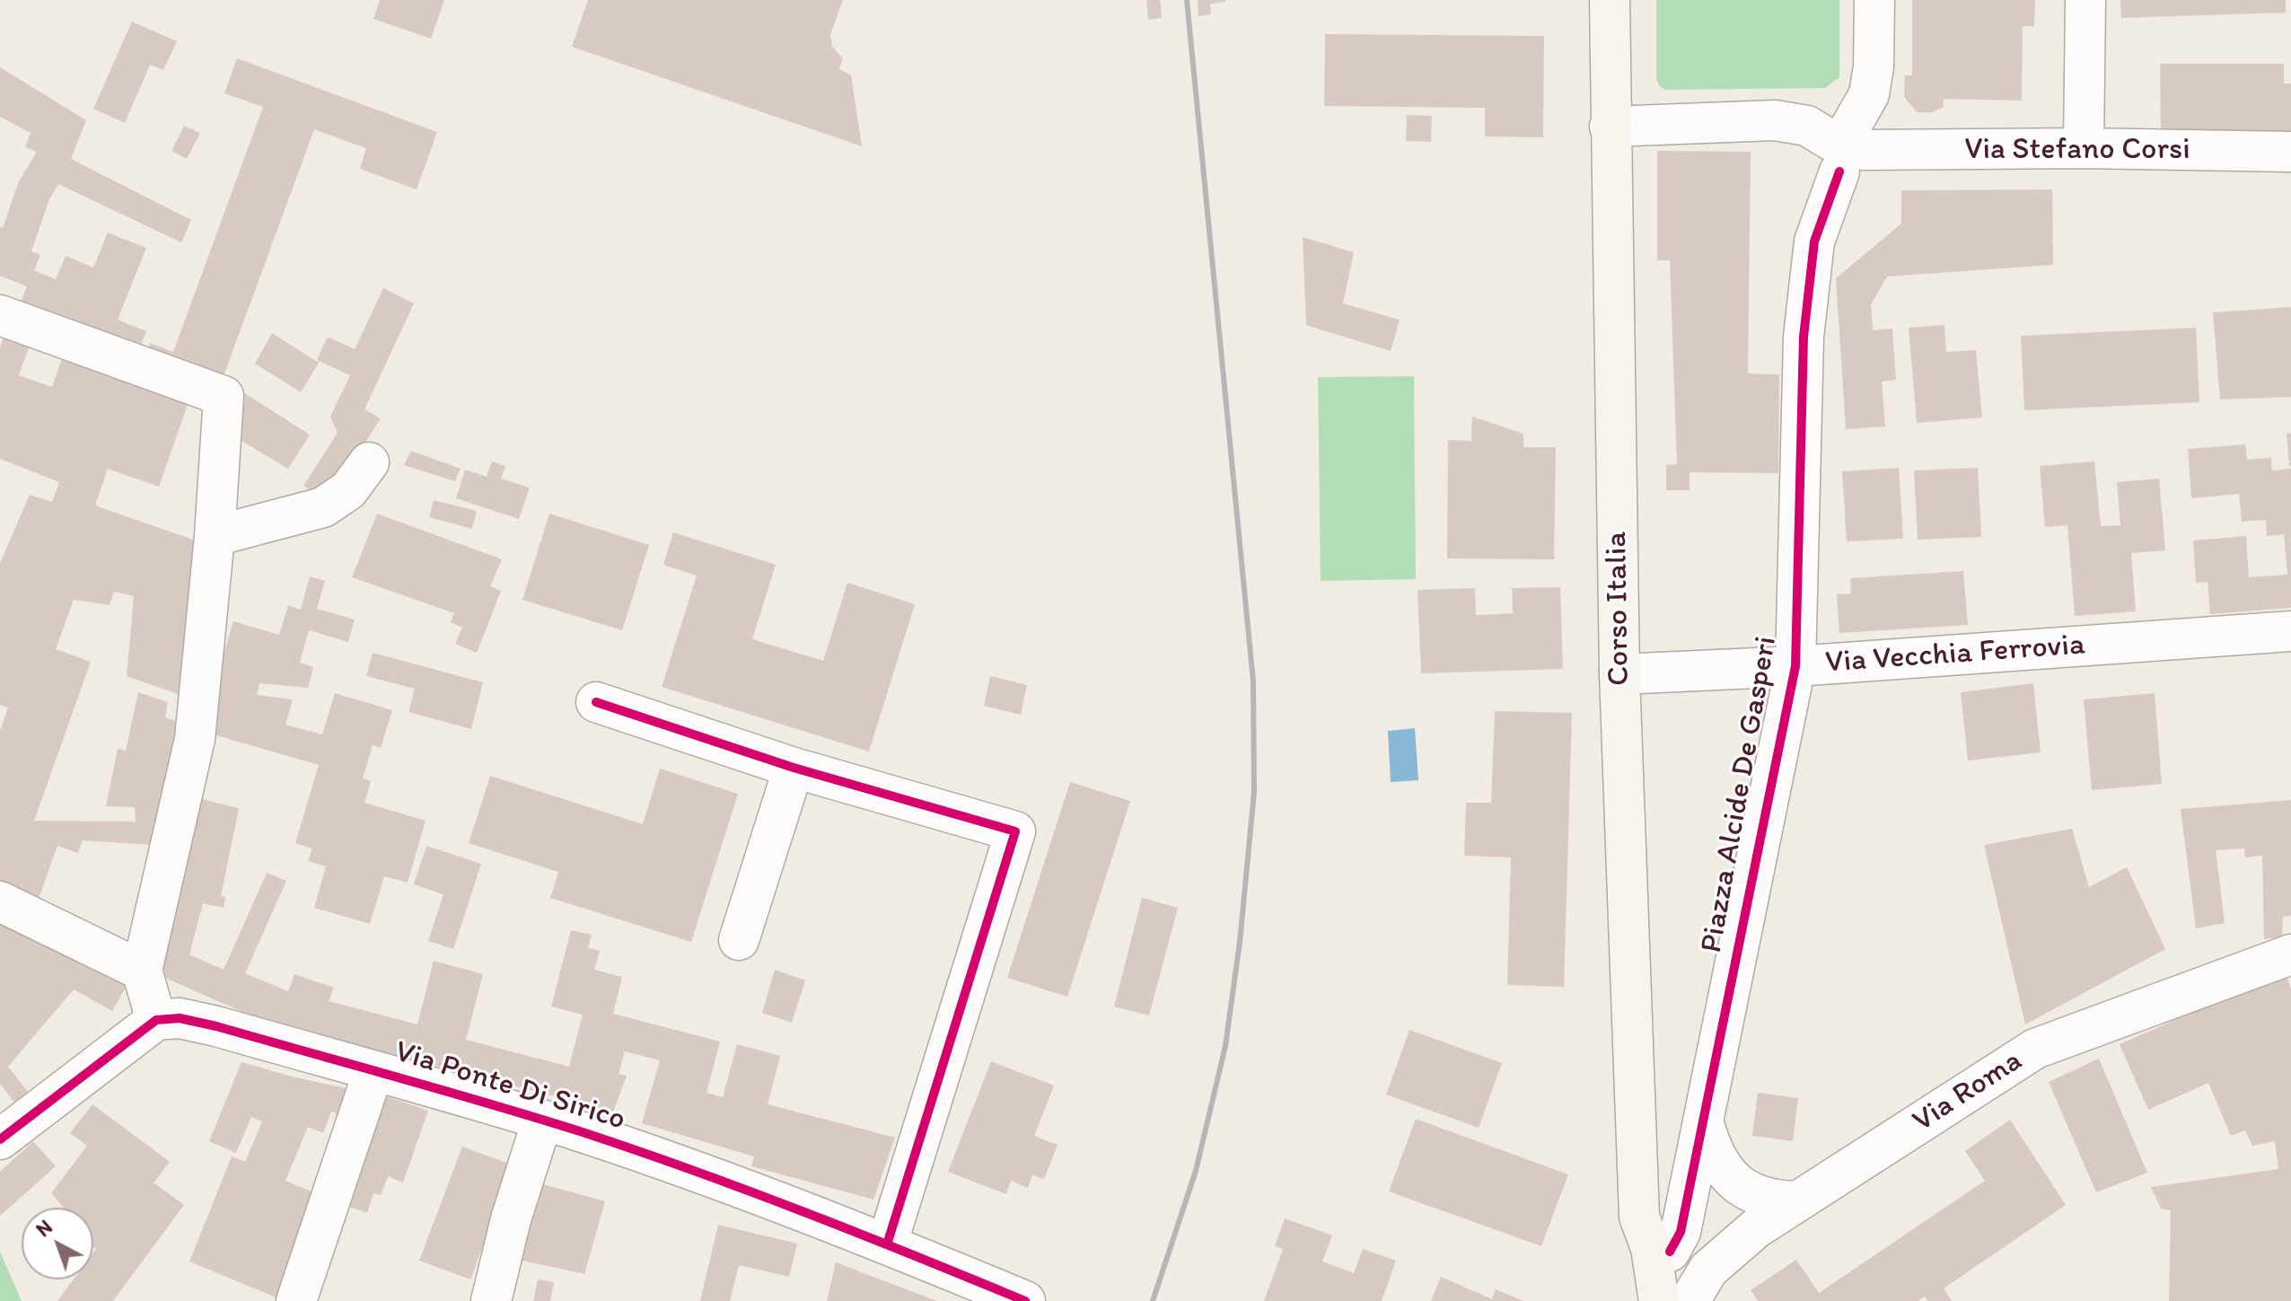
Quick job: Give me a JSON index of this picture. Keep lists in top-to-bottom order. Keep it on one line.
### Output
{"streets":{"main road":["Corso Italia"],"street":["Via Stefano Corsi","Via Vecchia Ferrovia","Piazza Alcide De Gasperi","Via Ponte Di Sirico","Via Roma"]},"crossings":[["Via Stefano Corsi","Corso Italia"],["Via Stefano Corsi","Piazza Alcide De Gasperi"],["Corso Italia","Via Vecchia Ferrovia"],["Corso Italia","Piazza Alcide De Gasperi"],["Via Vecchia Ferrovia","Piazza Alcide De Gasperi"]],"north":"top left"}
